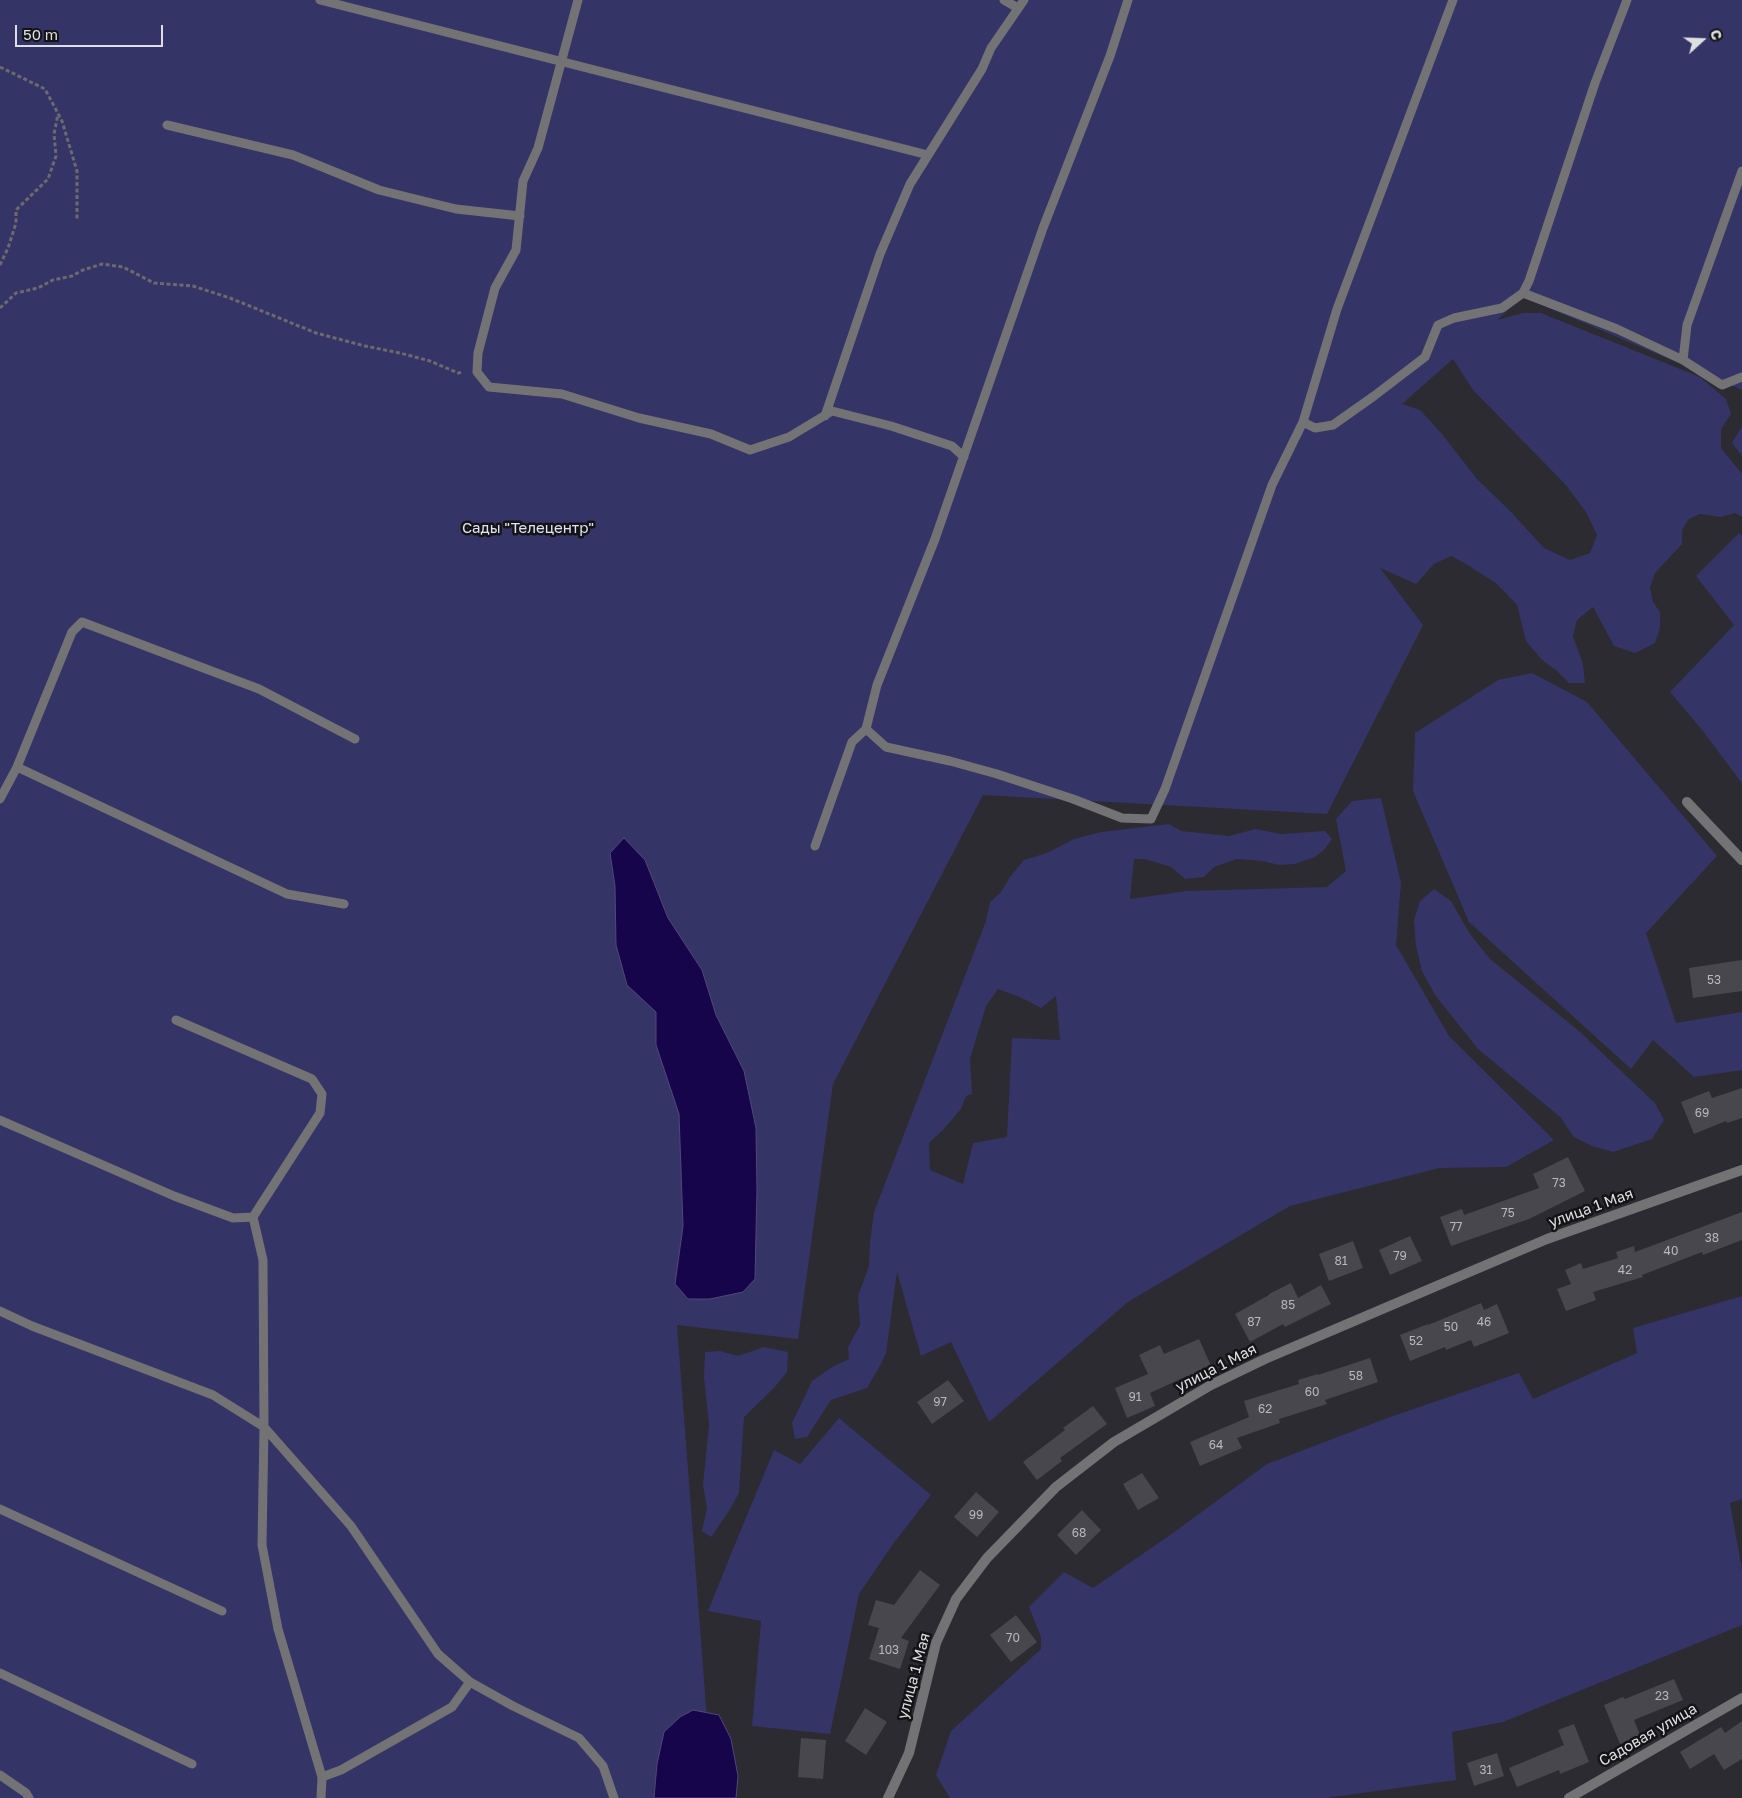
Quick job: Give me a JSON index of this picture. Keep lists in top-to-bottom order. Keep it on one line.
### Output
{"streets":{"street":["улица 1 Мая","Садовая улица"]},"parks":["Сады \"Телецентр\""],"house_numbers":["53","69","73","75","77","38","40","79","81","42","85","87","46","50","52","58","60","91","97","62","64","99","68","70","103","23","31"],"scale_bar":"50 m","north":"right"}
